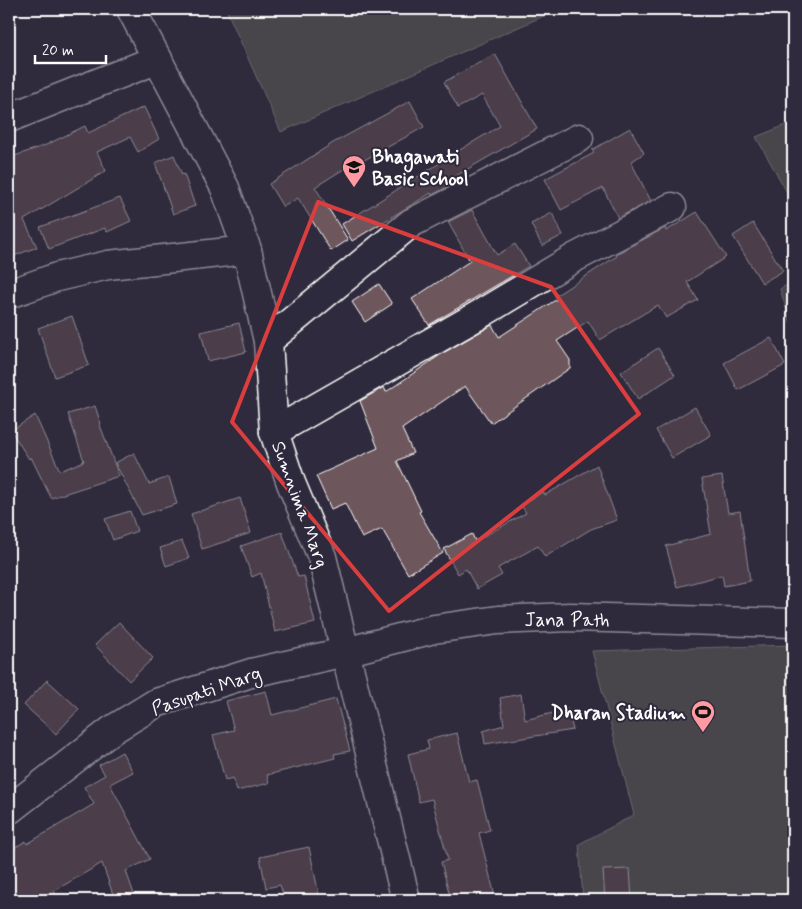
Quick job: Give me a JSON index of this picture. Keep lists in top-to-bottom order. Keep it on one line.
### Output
{"streets":{"street":["Sumnima Marg","Jana Path","Pasupati Marg"]},"crossings":[["Sumnima Marg","Jana Path"],["Sumnima Marg","Pasupati Marg"],["Jana Path","Pasupati Marg"]],"places":{"school or university":["Bhagawati Basic School"],"sports":["Dharan Stadium"]},"scale_bar":"20 m"}
